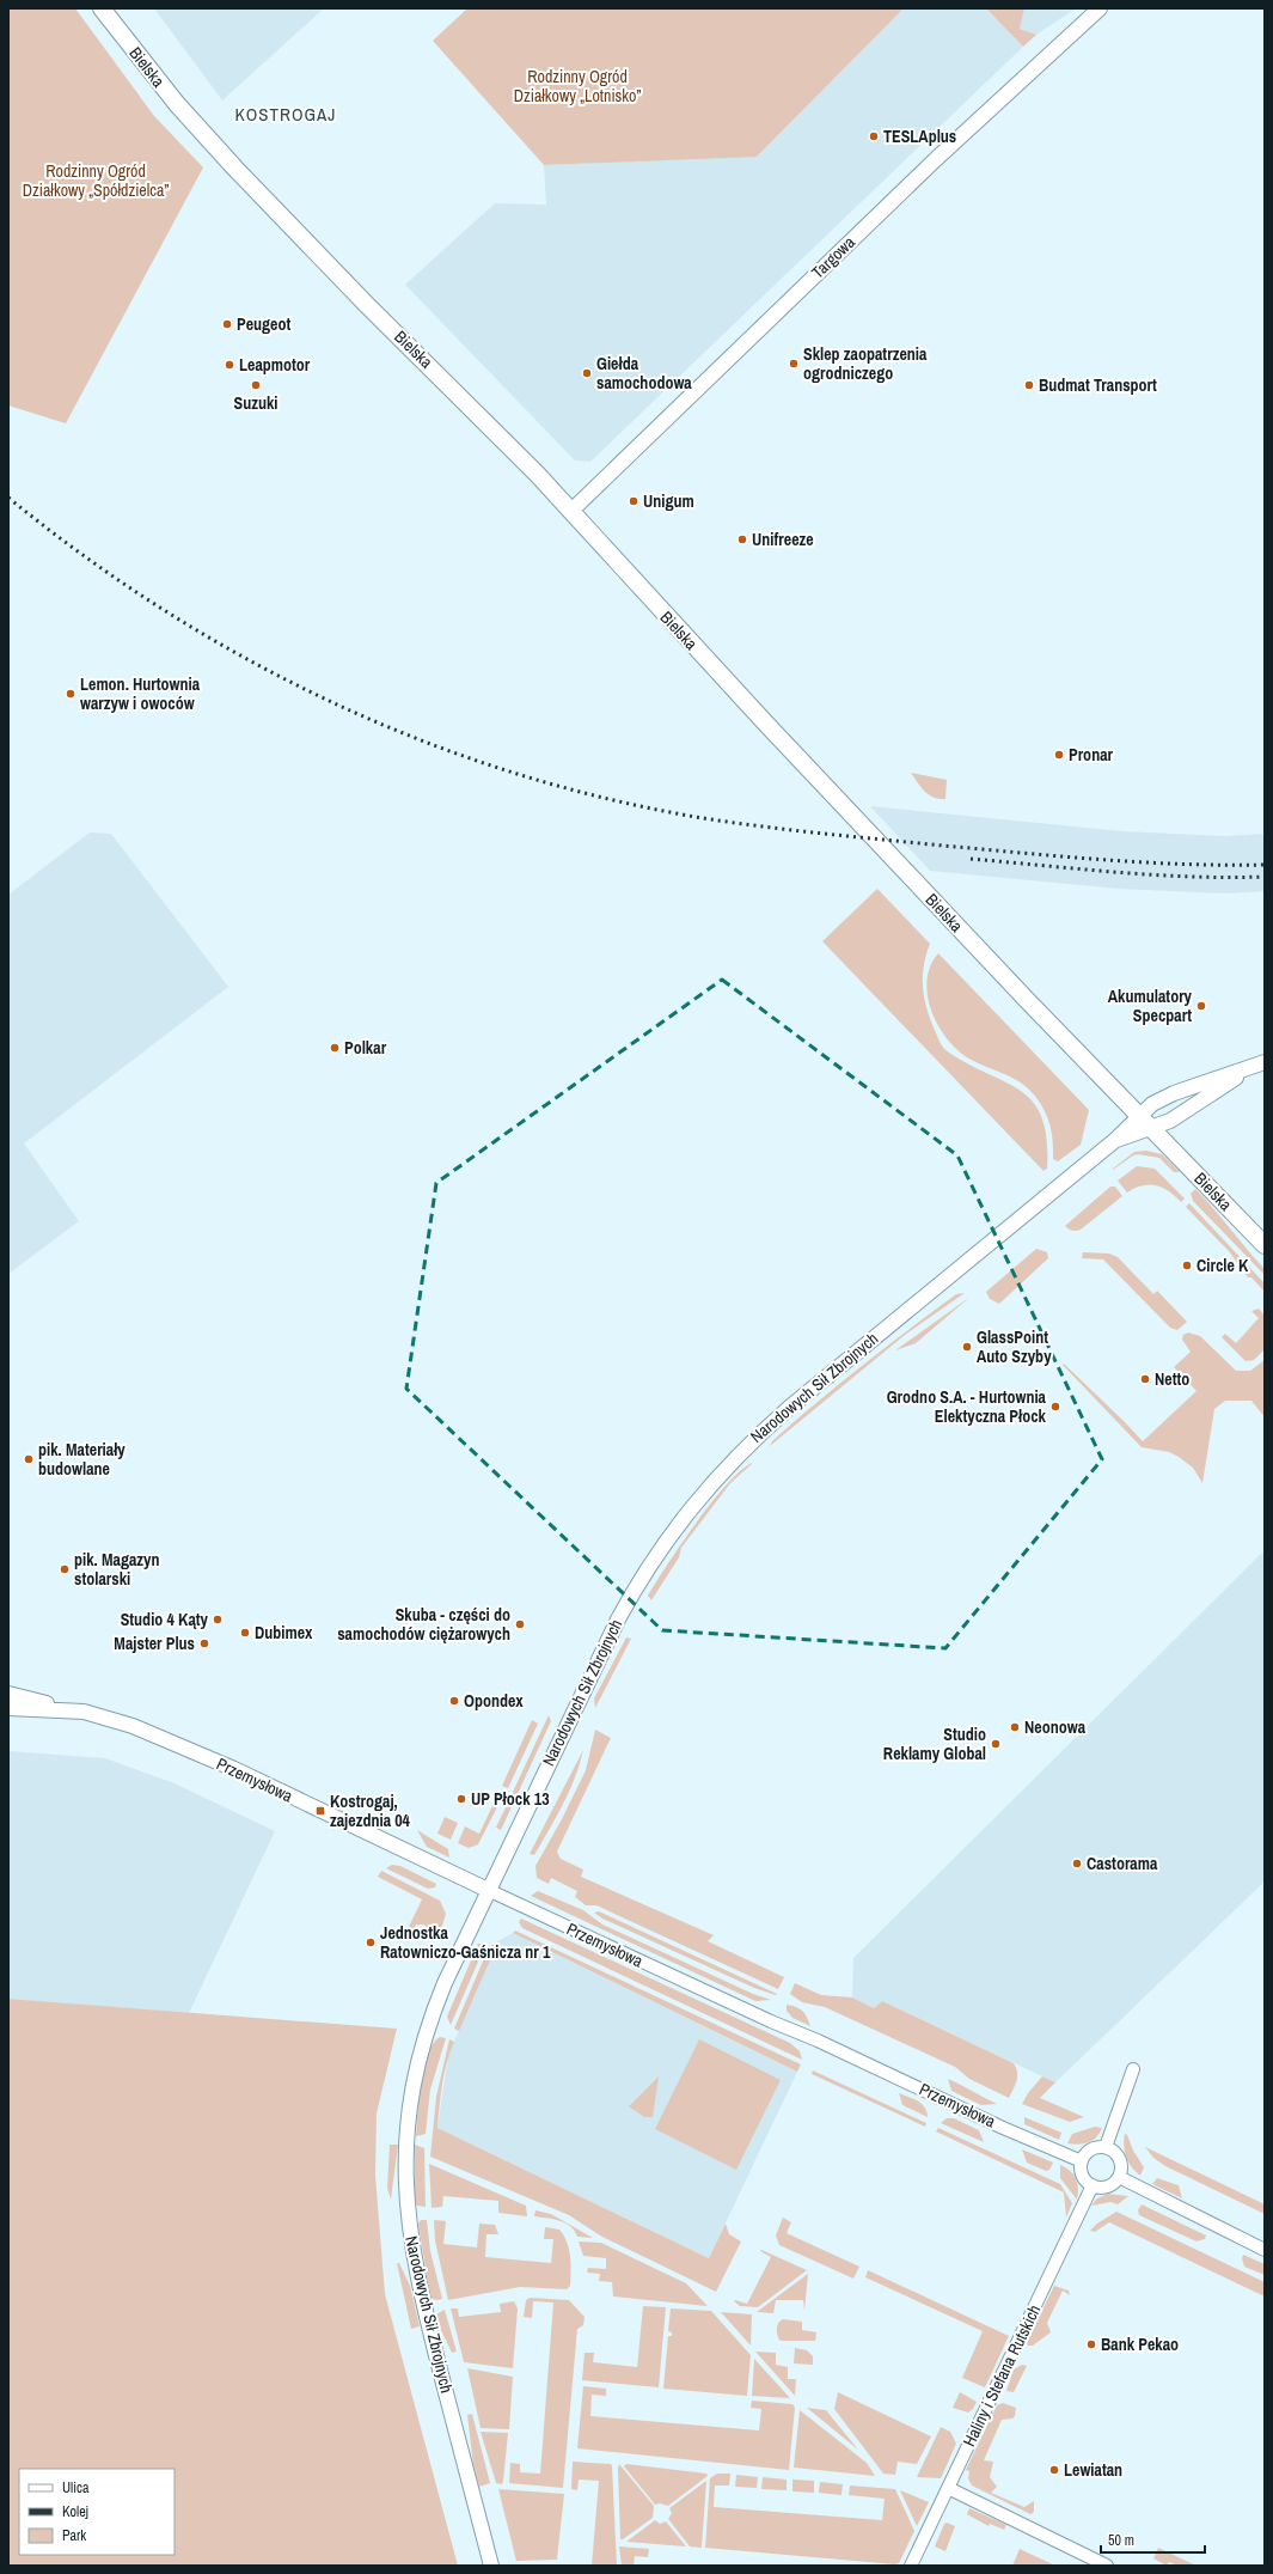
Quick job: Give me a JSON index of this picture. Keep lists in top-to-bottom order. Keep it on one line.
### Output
{"streets":{"main road":["Bielska"],"street":["Targowa","Narodowych Sił Zbrojnych","Przemysłowa","Haliny i Stefana Rutskich"]},"crossings":[["Bielska","Targowa"],["Bielska","Narodowych Sił Zbrojnych"],["Narodowych Sił Zbrojnych","Przemysłowa"],["Przemysłowa","Haliny i Stefana Rutskich"]],"districts":["KOSTROGAJ"],"parks":["Rodzinny Ogród Działkowy „Lotnisko”","Rodzinny Ogród Działkowy „Spółdzielca”"],"places":{"other":["TESLAplus","Peugeot","Sklep zaopatrzenia ogrodniczego","Leapmotor","Giełda samochodowa","Suzuki","Budmat Transport","Unigum","Unifreeze","Lemon. Hurtownia warzyw i owoców","Pronar","Akumulatory Specpart","Polkar","Circle K","GlassPoint Auto Szyby","Netto","Grodno S.A. - Hurtownia Elektyczna Płock","pik. Materiały budowlane","pik. Magazyn stolarski","Studio 4 Kąty","Skuba - części do samochodów ciężarowych","Dubimex","Majster Plus","Opondex","Neonowa","Studio Reklamy Global","UP Płock 13","Castorama","Jednostka Ratowniczo-Gaśnicza nr 1","Bank Pekao","Lewiatan"],"transit":["Kostrogaj, zajezdnia 04"]},"legend":["Ulica","Kolej","Park"],"scale_bar":"50 m"}
